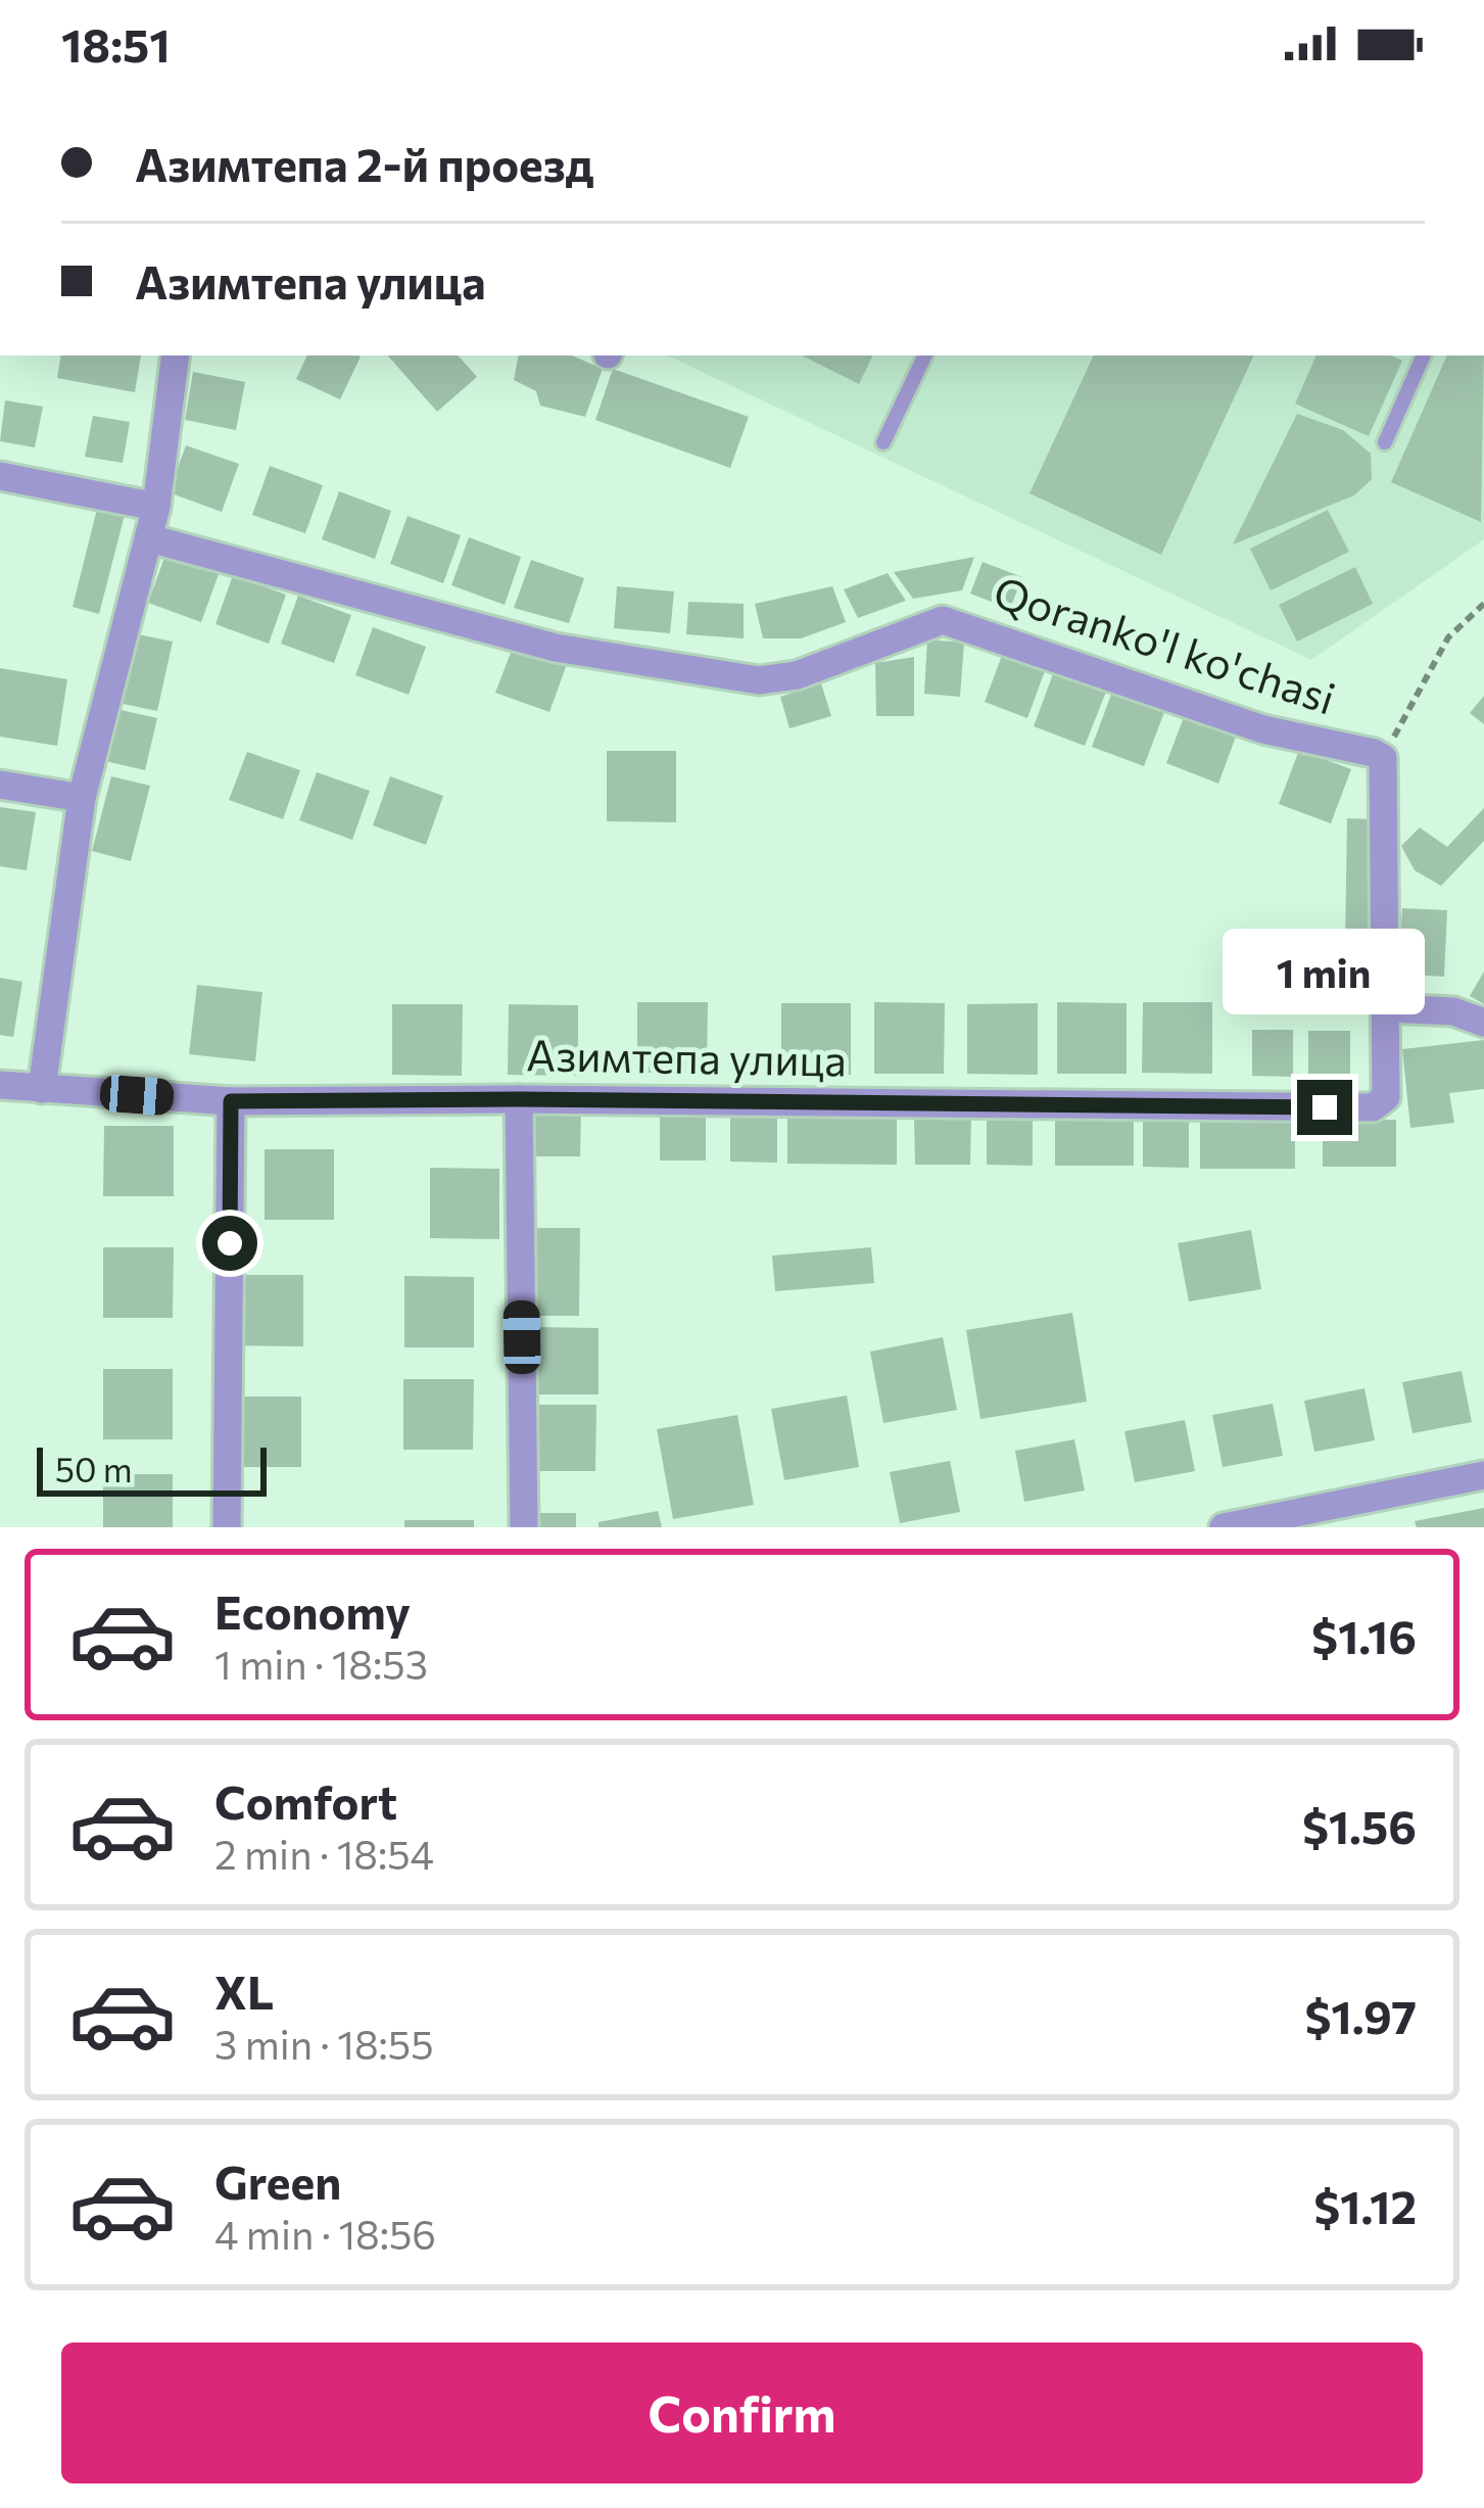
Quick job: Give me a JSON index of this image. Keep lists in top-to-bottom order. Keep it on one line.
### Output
{"streets":{"street":["Qoranko'l ko'chasi","Азимтепа улица"]},"scale_bar":"50 m","page":{"status":"18:51","banner":["Азимтепа 2-й проезд","Азимтепа улица"],"bubble":"1 min","scale":"50 m","list":[{"name":"Economy","note":"1 min · 18:53","value":"$1.16"},{"name":"Comfort","note":"2 min · 18:54","value":"$1.56"},{"name":"XL","note":"3 min · 18:55","value":"$1.97"},{"name":"Green","note":"4 min · 18:56","value":"$1.12"}],"buttons":"Confirm"}}
